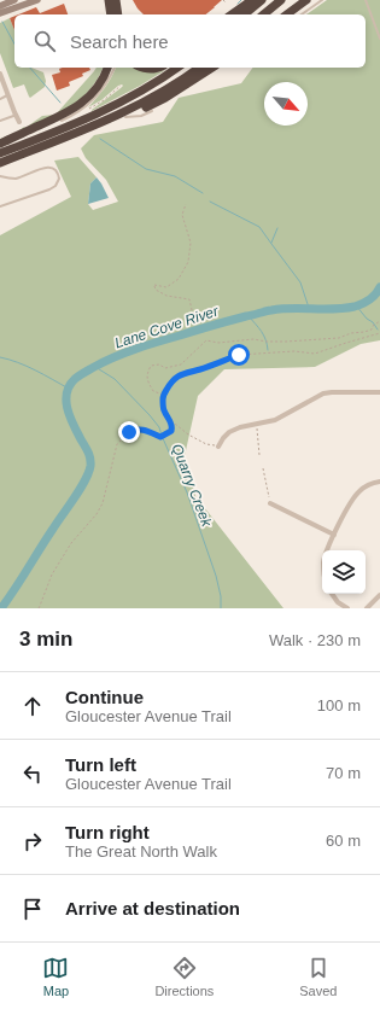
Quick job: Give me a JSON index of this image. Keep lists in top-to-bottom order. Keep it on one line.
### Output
{"water":["Lane Cove River","Quarry Creek"],"north":"bottom right","page":{"search":"Search here","heading":["3 min","Walk · 230 m"],"list":[["Continue","Gloucester Avenue Trail","100 m"],["Turn left","Gloucester Avenue Trail","70 m"],["Turn right","The Great North Walk","60 m"],"Arrive at destination"],"nav":["Map","Directions","Saved"]}}
